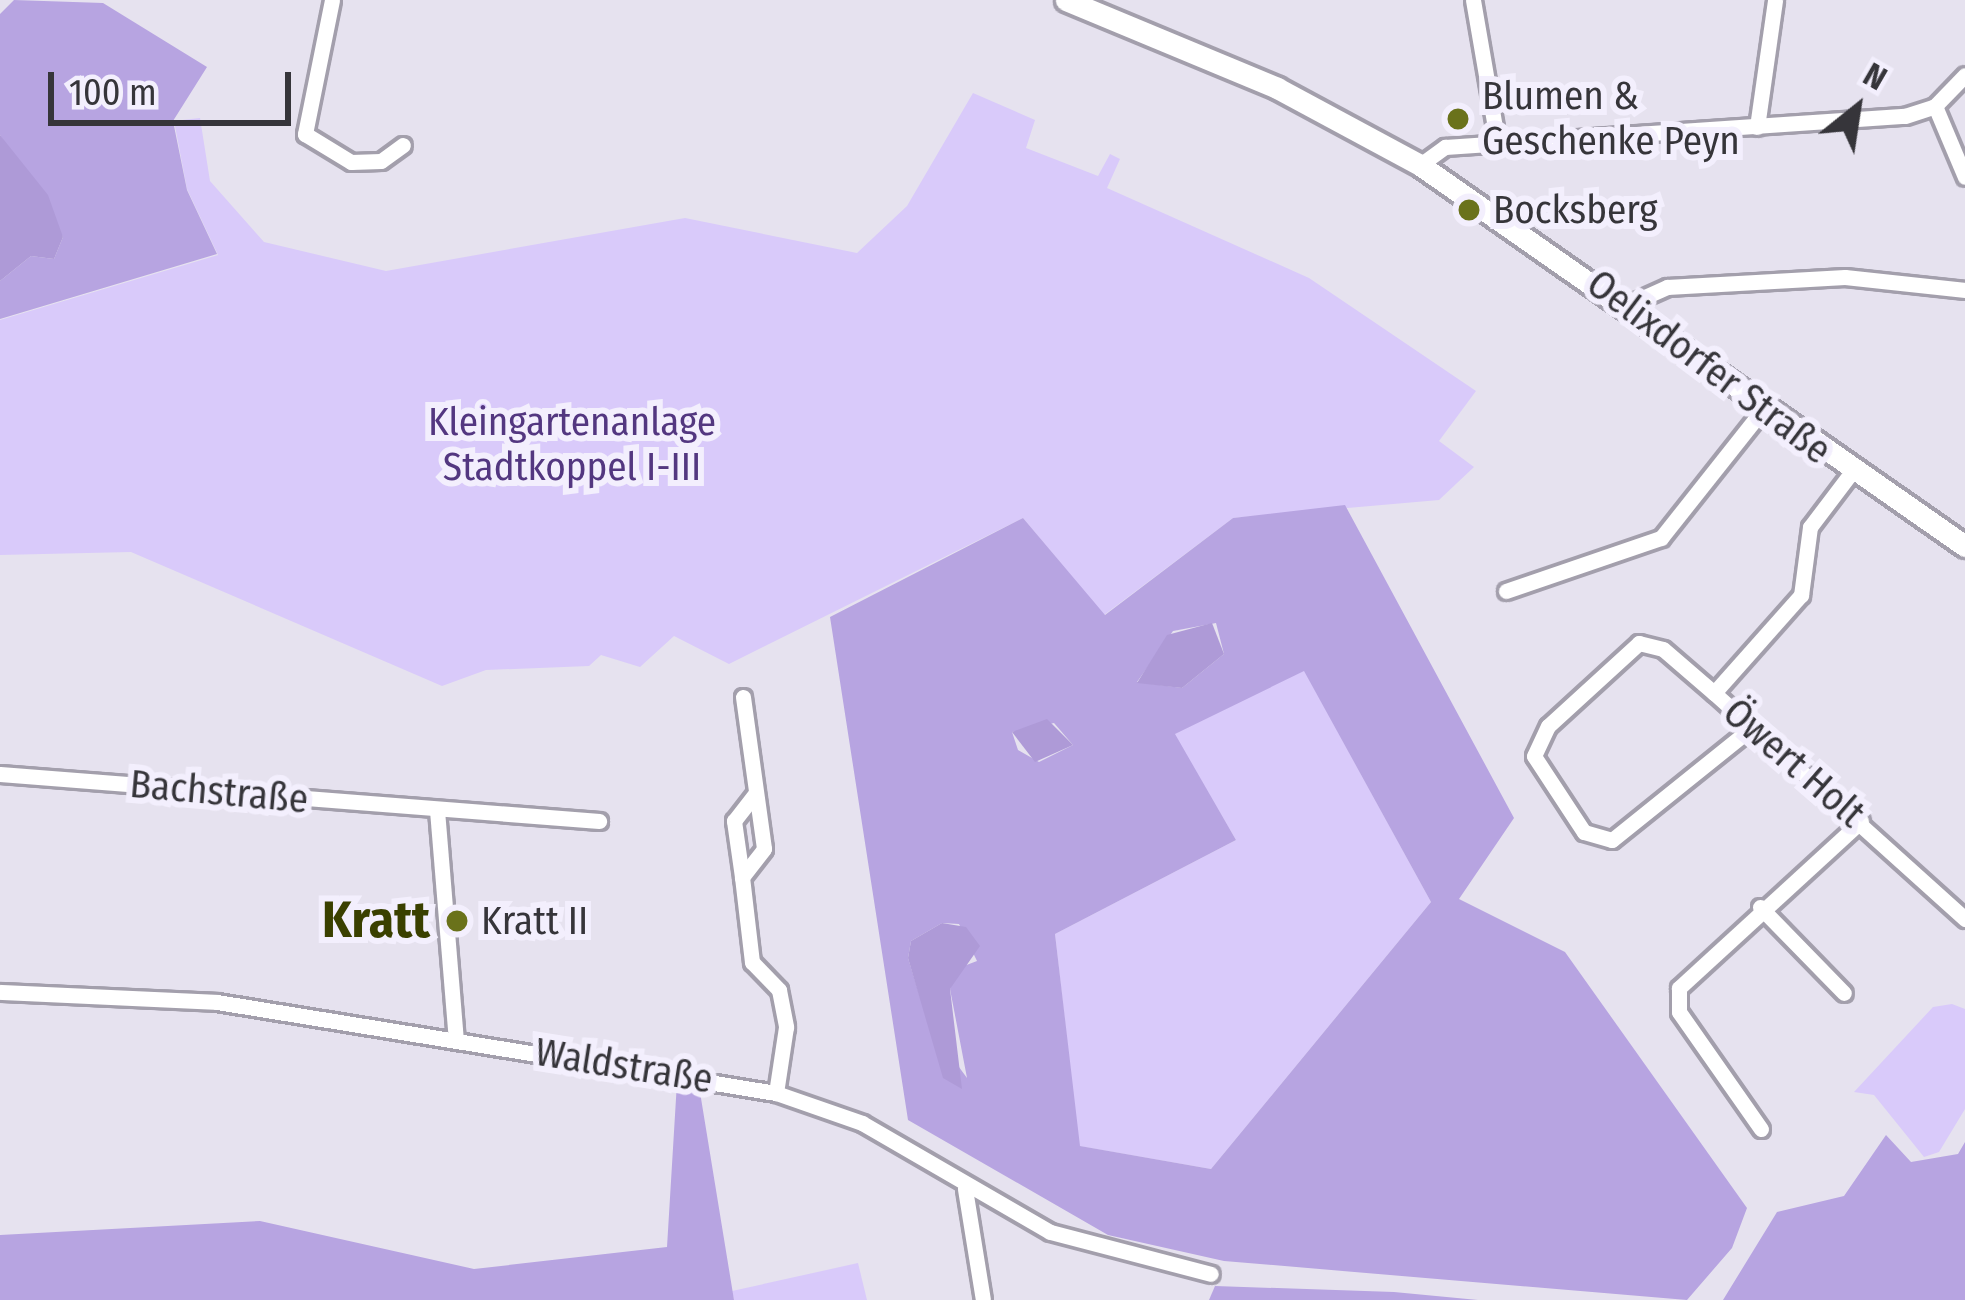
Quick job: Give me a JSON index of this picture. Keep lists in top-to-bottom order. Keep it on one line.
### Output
{"streets":{"street":["Oelixdorfer Straße","Öwert Holt","Bachstraße","Waldstraße"]},"crossings":[["Oelixdorfer Straße","Öwert Holt"]],"districts":["Kratt"],"parks":["Kleingartenanlage Stadtkoppel I-III"],"places":["Blumen & Geschenke Peyn","Bocksberg","Kratt II"],"scale_bar":"100 m","north":"top right"}
